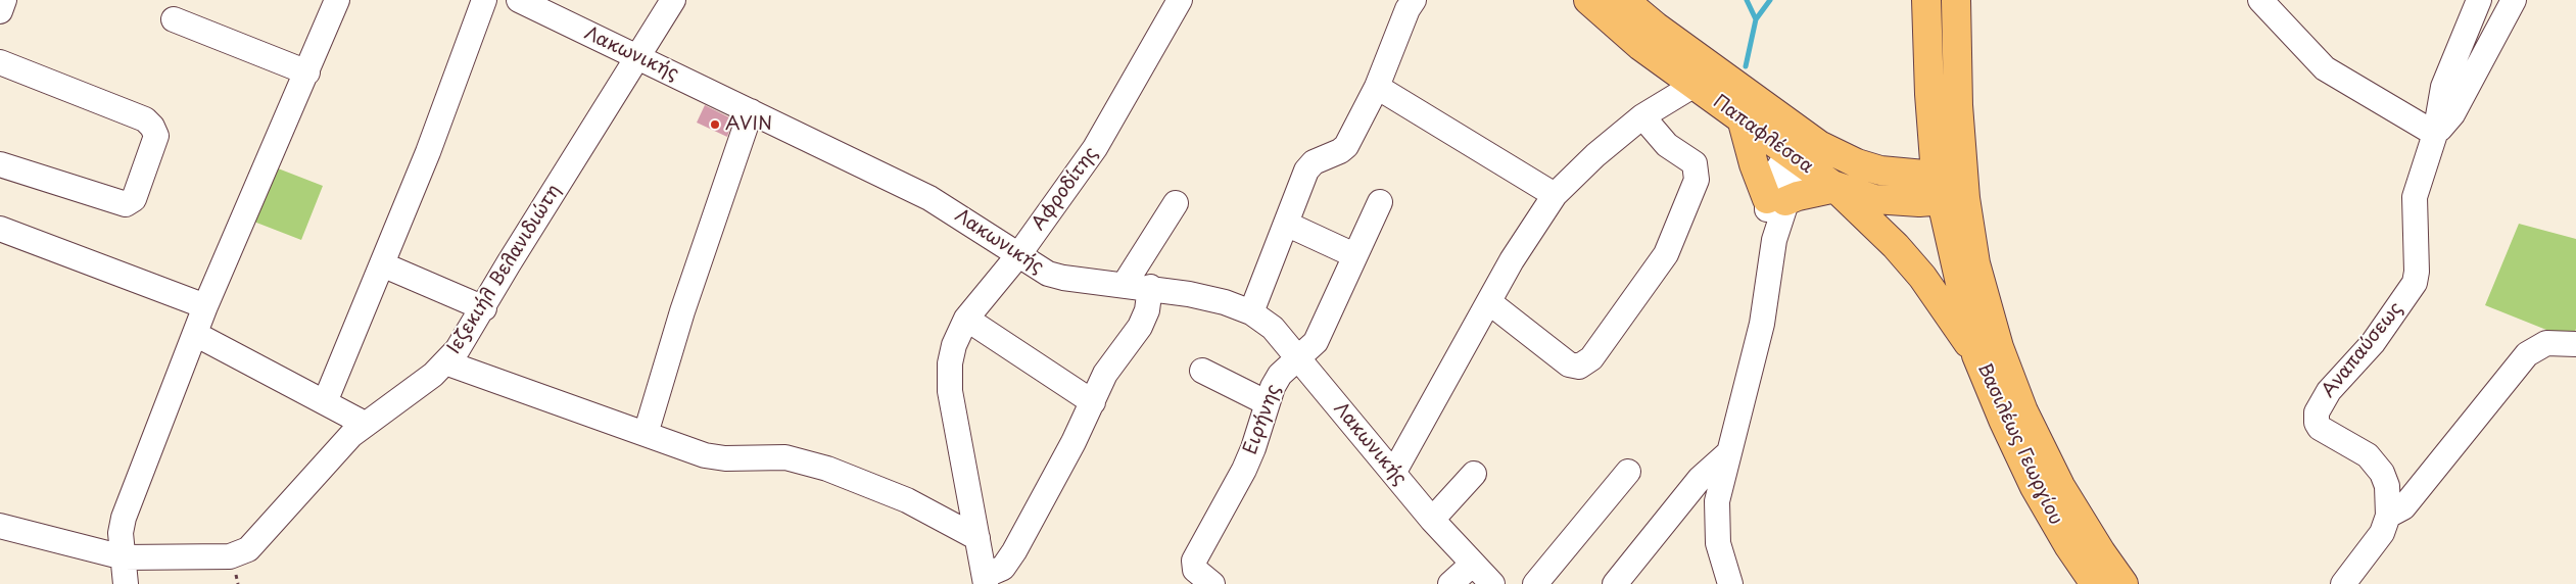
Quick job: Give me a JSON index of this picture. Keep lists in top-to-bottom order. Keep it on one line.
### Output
{"streets":{"main road":["Παπαφλέσσα","Βασιλέως Γεωργίου"],"street":["Λακωνικής","Αφροδίτης","Ιεζεκιήλ Βελανιδιώτη","Αναπαύσεως","Ειρήνης"]},"crossings":[["Λακωνικής","Αφροδίτης"],["Λακωνικής","Ιεζεκιήλ Βελανιδιώτη"],["Λακωνικής","Ειρήνης"],["Παπαφλέσσα","Βασιλέως Γεωργίου"]],"places":["AVIN"]}
